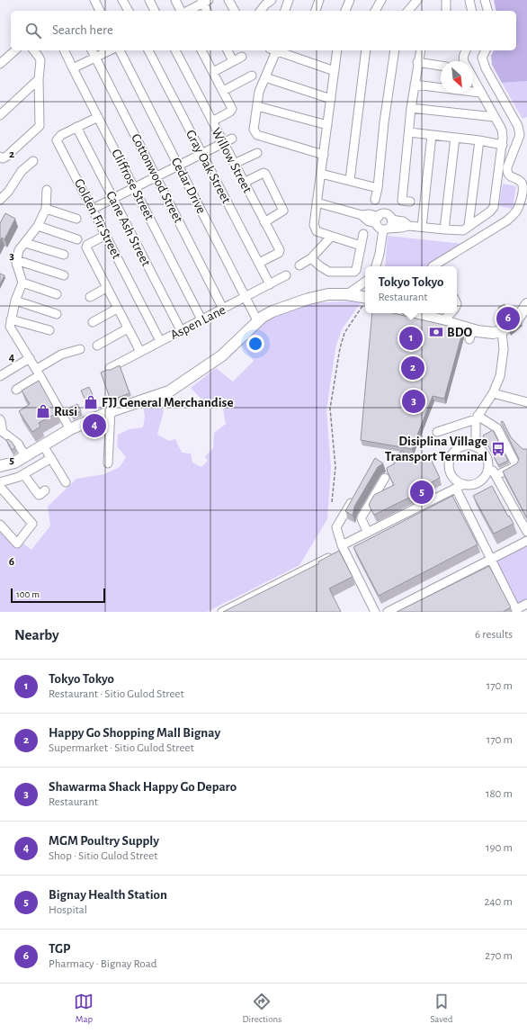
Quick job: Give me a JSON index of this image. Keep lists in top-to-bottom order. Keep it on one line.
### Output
{"streets":{"street":["Willow Street","Gray Oak Street","Cottonwood Street","Cliffrose Street","Cedar Drive","Golden Fir Street","Cane Ash Street","Aspen Lane"]},"crossings":[["Willow Street","Gray Oak Street"],["Gray Oak Street","Aspen Lane"],["Cottonwood Street","Aspen Lane"],["Cliffrose Street","Golden Fir Street"],["Cliffrose Street","Aspen Lane"],["Cedar Drive","Aspen Lane"],["Golden Fir Street","Cane Ash Street"],["Golden Fir Street","Aspen Lane"],["Cane Ash Street","Aspen Lane"]],"places":{"bank":["BDO"],"shop":["FJJ General Merchandise","Rusi"],"bus stop":["Disiplina Village Transport Terminal"]},"scale_bar":"100 m","north":"bottom right","page":{"search":"Search here","popup":["Tokyo Tokyo","Restaurant"],"pins":["6","1","2","3","4","5"],"scale":"100 m","heading":["Nearby","6 results"],"list":[{"mark":"1","name":"Tokyo Tokyo","note":"Restaurant · Sitio Gulod Street","value":"170 m"},{"mark":"2","name":"Happy Go Shopping Mall Bignay","note":"Supermarket · Sitio Gulod Street","value":"170 m"},{"mark":"3","name":"Shawarma Shack Happy Go Deparo","note":"Restaurant","value":"180 m"},{"mark":"4","name":"MGM Poultry Supply","note":"Shop · Sitio Gulod Street","value":"190 m"},{"mark":"5","name":"Bignay Health Station","note":"Hospital","value":"240 m"},{"mark":"6","name":"TGP","note":"Pharmacy · Bignay Road","value":"270 m"}],"nav":["Map","Directions","Saved"]},"grid":{"rows":["2","3","4","5","6"]}}
